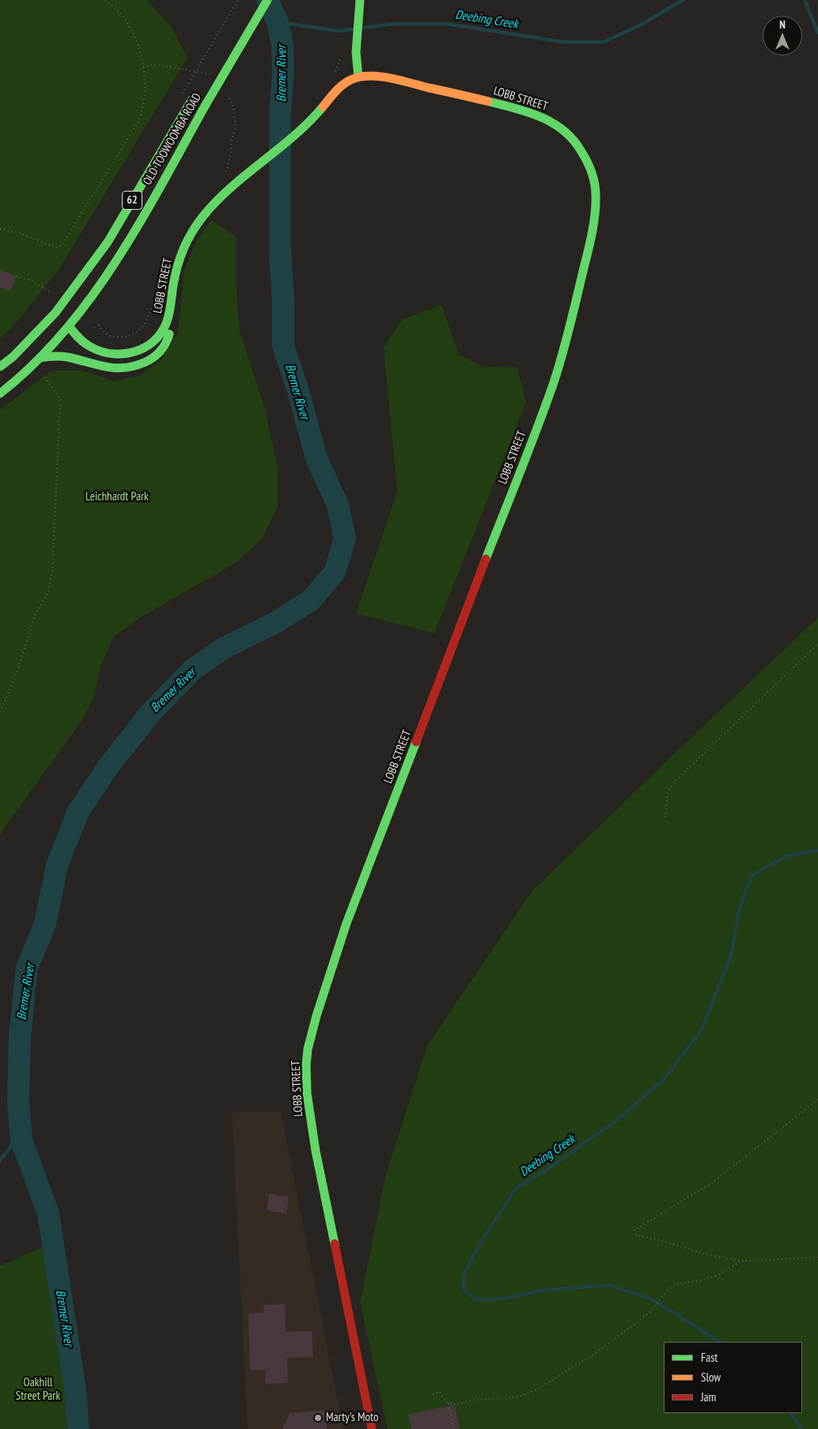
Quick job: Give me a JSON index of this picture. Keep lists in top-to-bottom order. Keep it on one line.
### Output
{"streets":{"main road":["LOBB STREET","OLD TOOWOOMBA ROAD","62"]},"crossings":[["LOBB STREET","OLD TOOWOOMBA ROAD"]],"water":["Deebing Creek","Bremer River"],"parks":["Leichhardt Park","Oakhill Street Park"],"places":["Marty's Moto"],"legend":["Fast","Slow","Jam"],"north":"top"}
